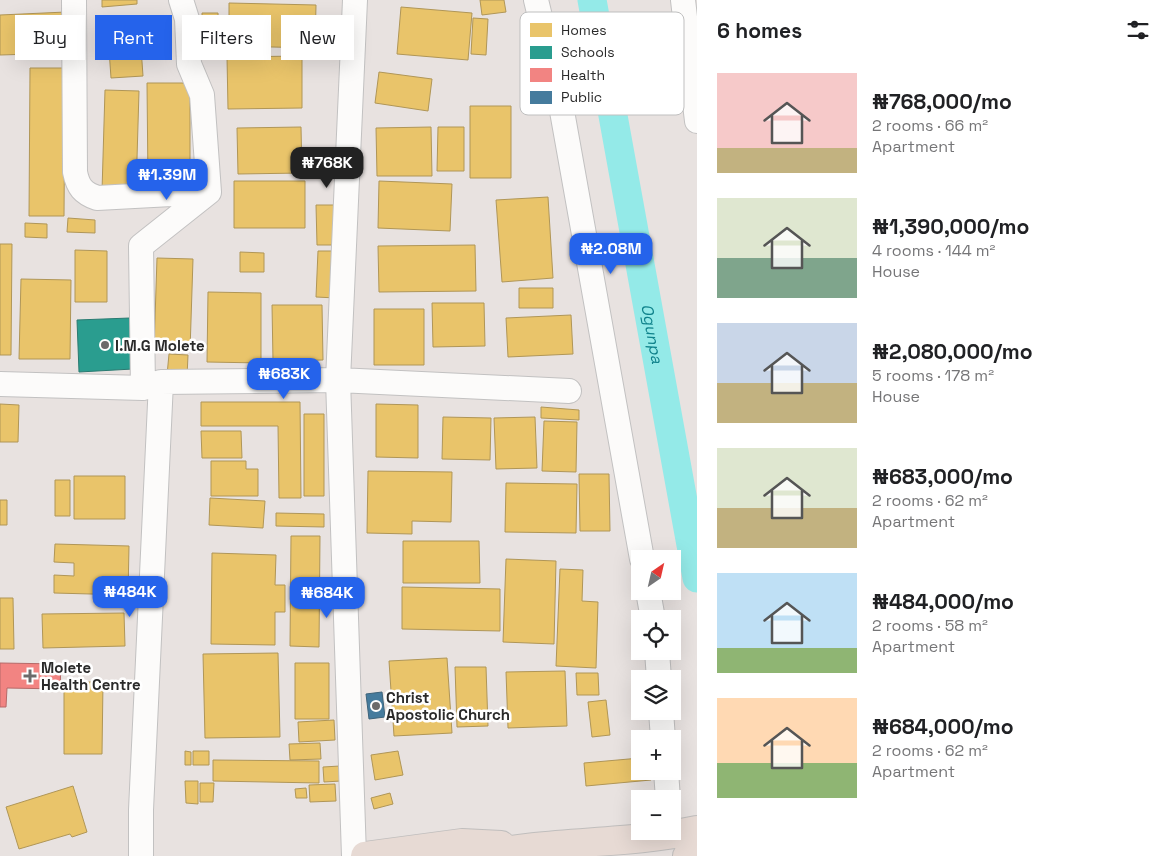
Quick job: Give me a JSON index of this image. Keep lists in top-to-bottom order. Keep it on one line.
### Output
{"water":["Ogunpa"],"places":{"other":["I.M.G Molete","Christ Apostolic Church"],"health":["Molete Health Centre"]},"legend":["Homes","Schools","Health","Public"],"north":"top right","page":{"heading":"6 homes","chip":["Buy","Rent","Filters","New"],"list":[{"name":"₦768,000/mo","note":"2 rooms · 66 m² · Apartment"},{"name":"₦1,390,000/mo","note":"4 rooms · 144 m² · House"},{"name":"₦2,080,000/mo","note":"5 rooms · 178 m² · House"},{"name":"₦683,000/mo","note":"2 rooms · 62 m² · Apartment"},{"name":"₦484,000/mo","note":"2 rooms · 58 m² · Apartment"},{"name":"₦684,000/mo","note":"2 rooms · 62 m² · Apartment"}],"price":["₦768K","₦1.39M","₦2.08M","₦683K","₦484K","₦684K"],"map_buttons":["+","−"]}}
